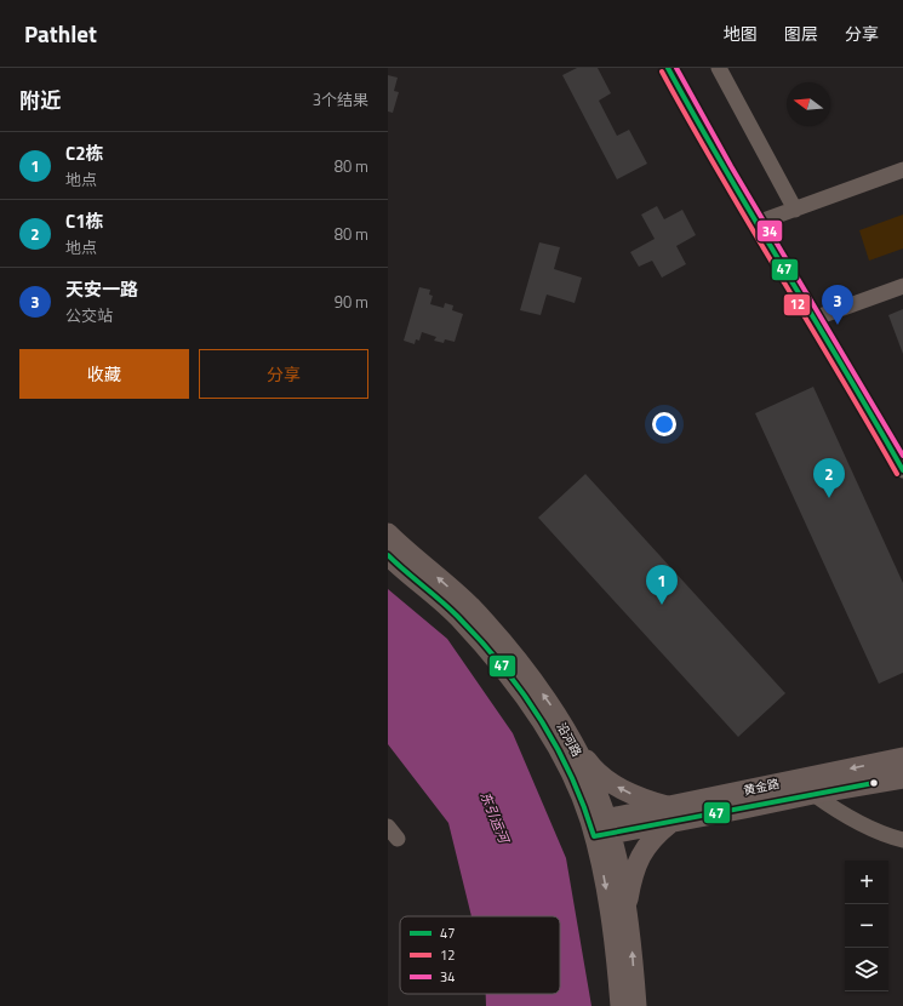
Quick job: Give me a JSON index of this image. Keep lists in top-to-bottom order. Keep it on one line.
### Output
{"streets":{"main road":["沿河路","黄金路"]},"crossings":[["沿河路","黄金路"]],"water":["东引运河"],"lines":["transit line 47","transit line 34","transit line 12"],"legend":["47","12","34"],"north":"left","page":{"header":"Pathlet","nav":["地图","图层","分享"],"heading":["附近","3个结果"],"list":[{"mark":"1","name":"C2栋","note":"地点","value":"80 m"},{"mark":"2","name":"C1栋","note":"地点","value":"80 m"},{"mark":"3","name":"天安一路","note":"公交站","value":"90 m"}],"pins":["3","2","1"],"buttons":["收藏","分享"],"map_buttons":["+","−"]}}
